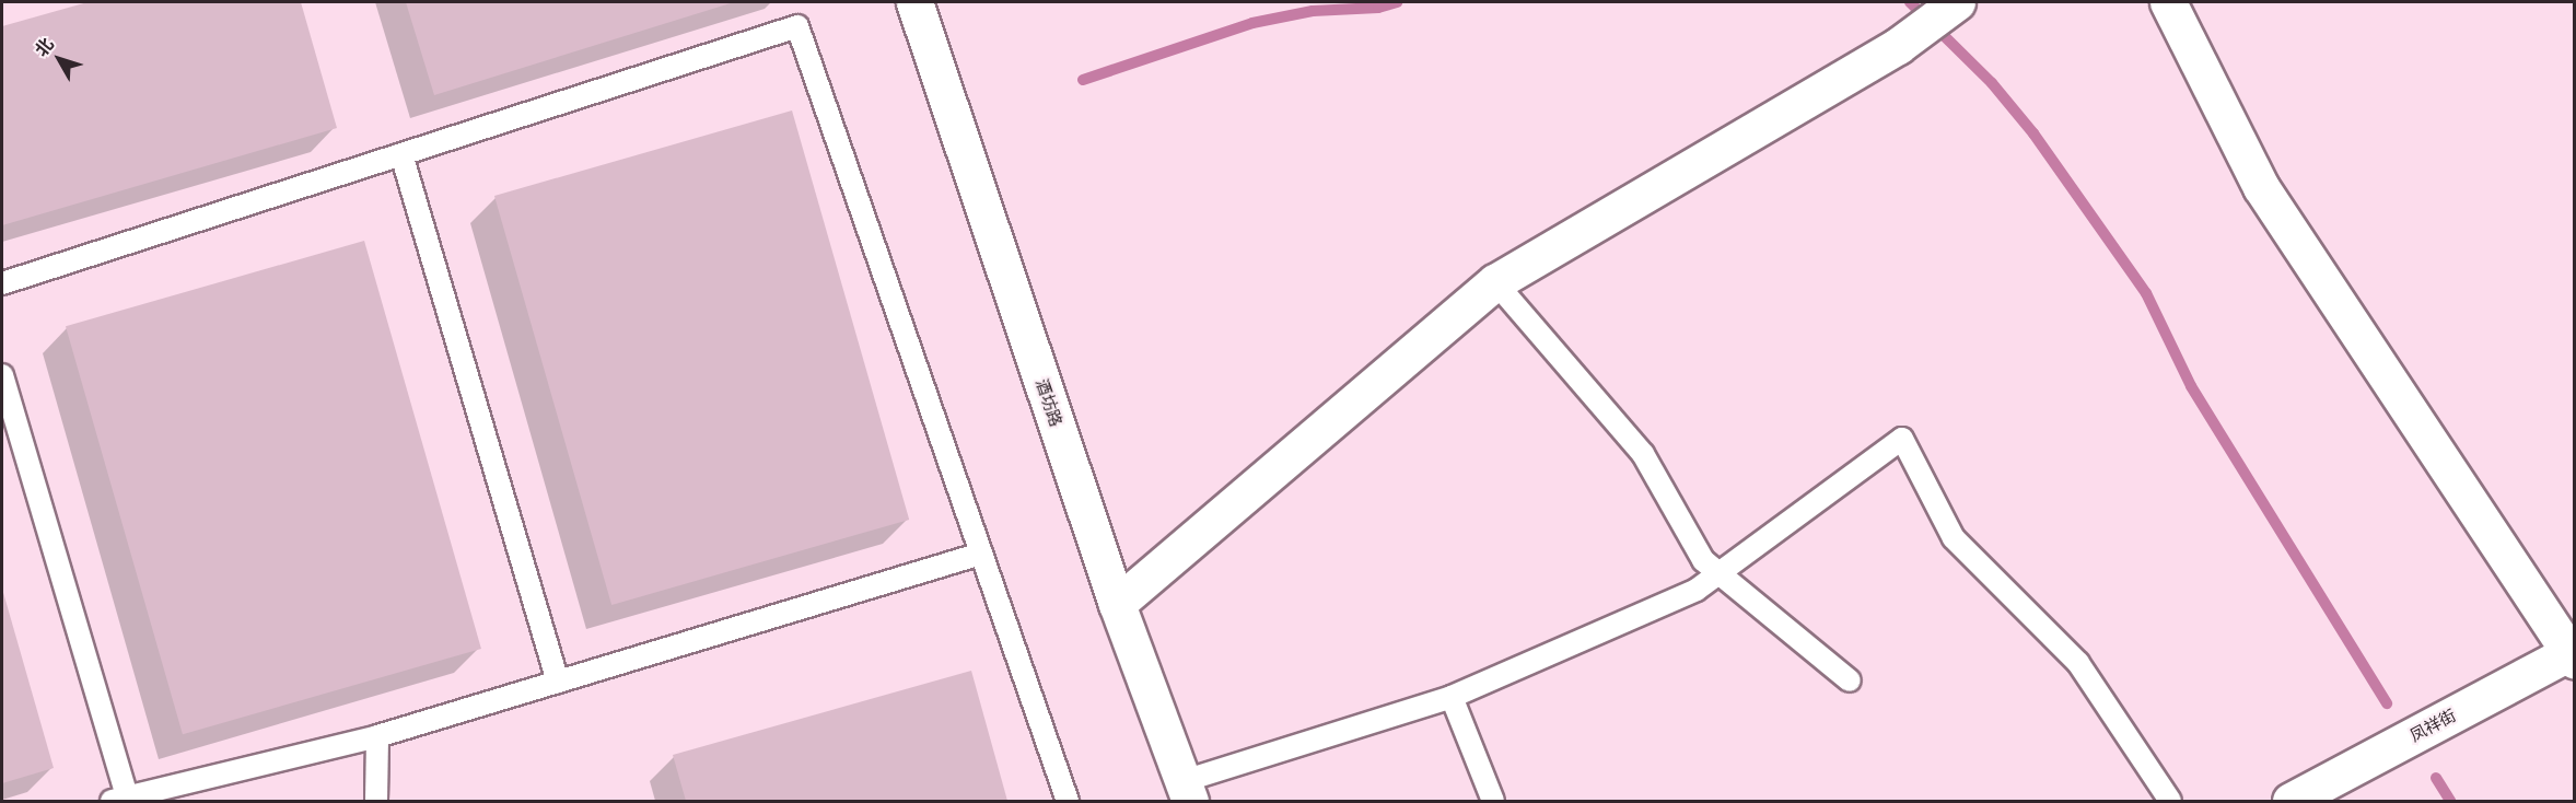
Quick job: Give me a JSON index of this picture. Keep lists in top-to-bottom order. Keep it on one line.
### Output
{"streets":{"street":["酒坊路","凤祥街"]},"north":"top left"}
